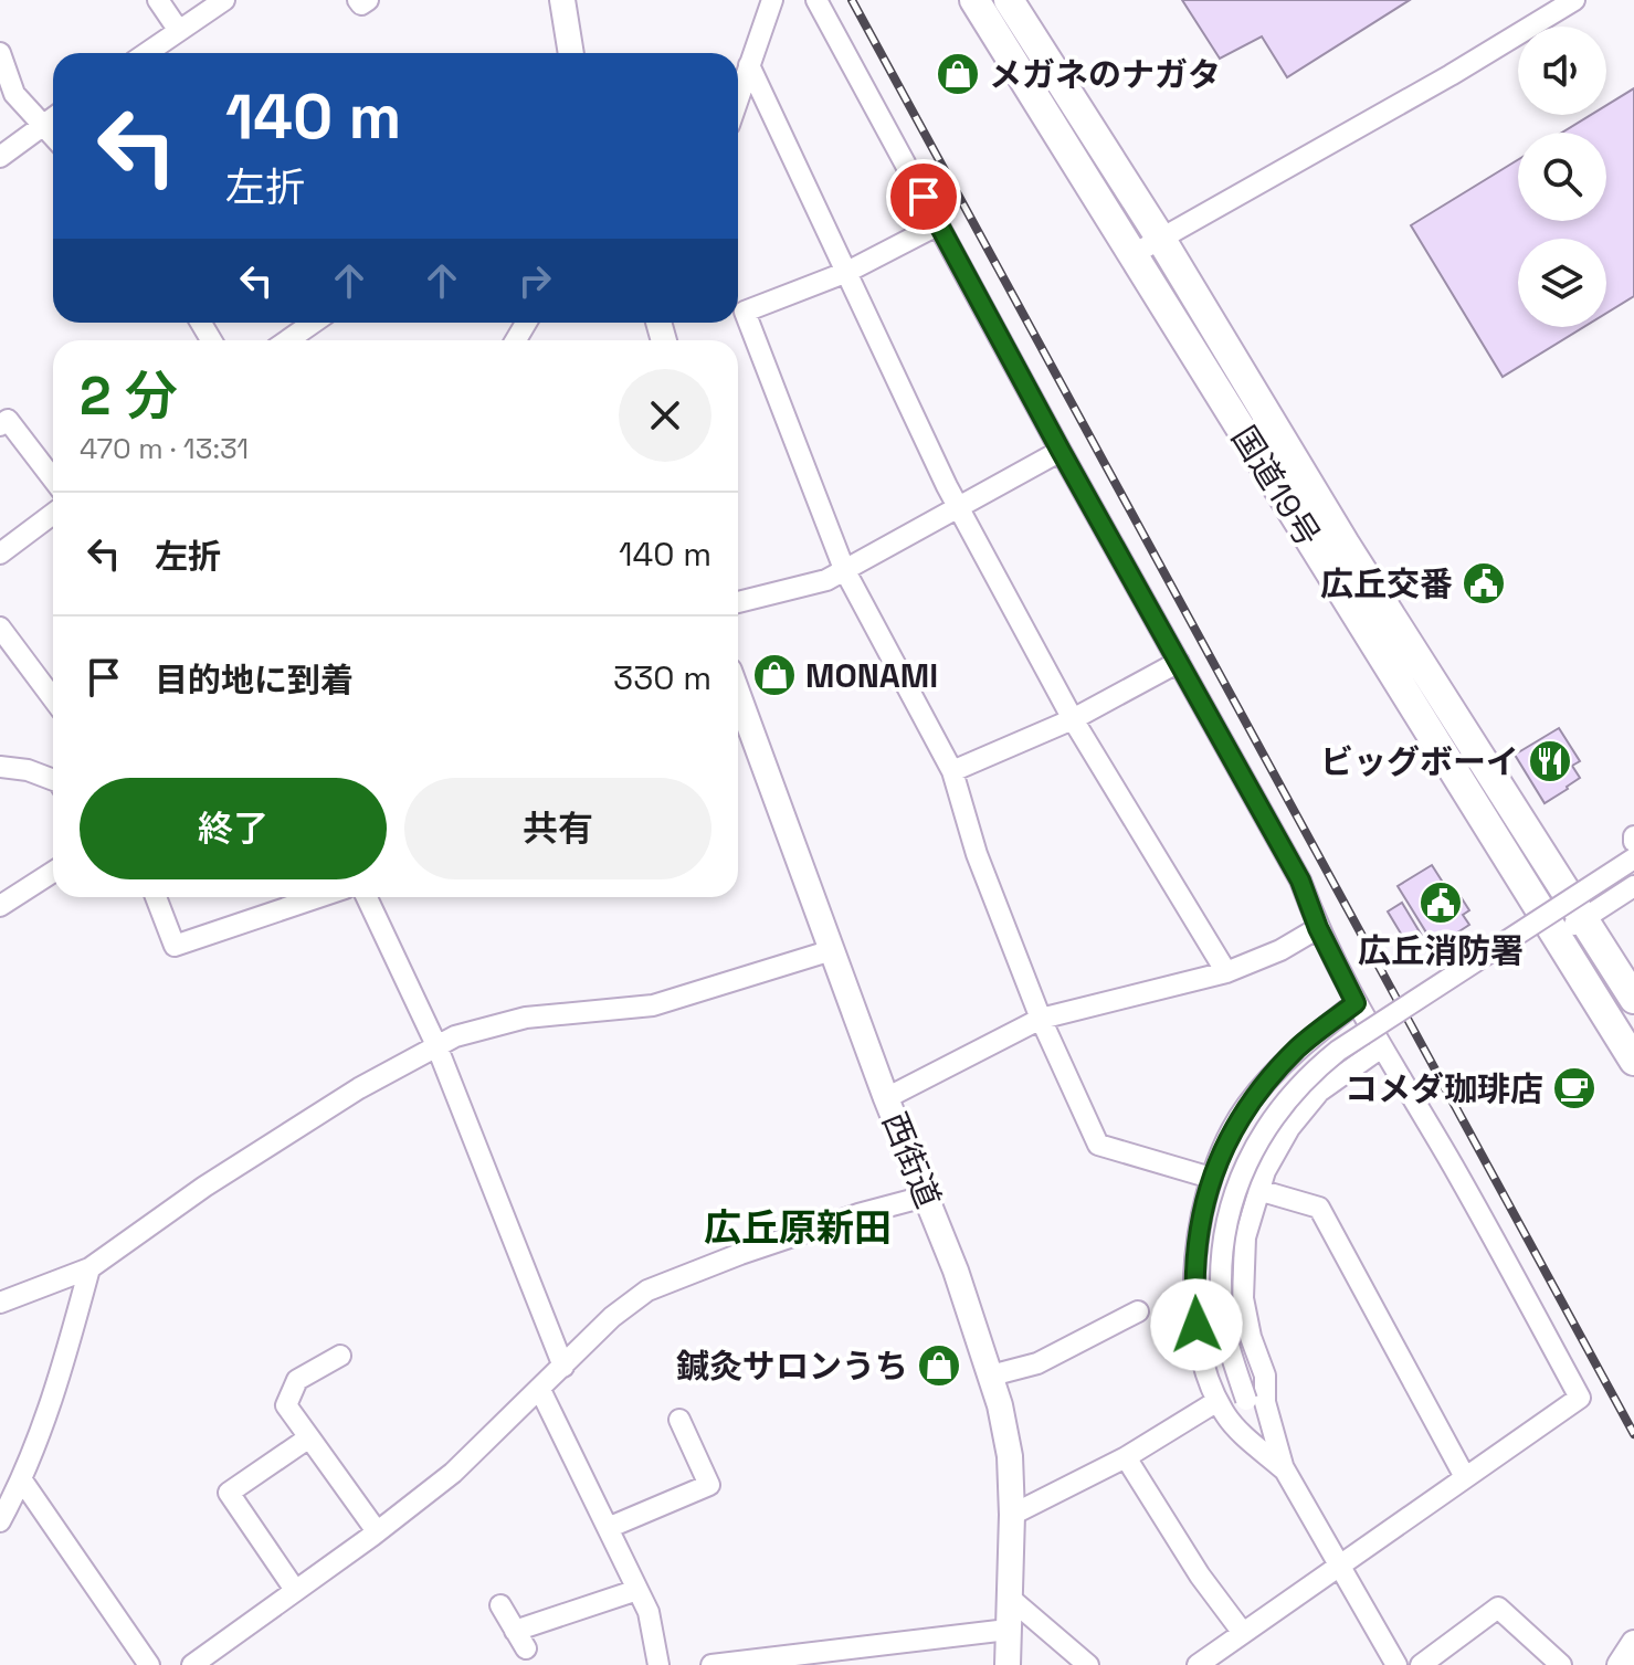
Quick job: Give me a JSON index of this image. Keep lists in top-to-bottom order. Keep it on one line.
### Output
{"streets":{"highway":["国道19号"],"main road":["西街道"]},"districts":["広丘原新田"],"places":{"shop":["メガネのナガタ","MONAMI","鍼灸サロンうち"],"public building":["広丘交番","広丘消防署"],"restaurant":["ビッグボーイ"],"cafe":["コメダ珈琲店"]},"page":{"turn":["140 m","左折"],"heading":["2 分","470 m · 13:31"],"list":[{"name":"左折","value":"140 m"},{"name":"目的地に到着","value":"330 m"}],"buttons":["終了","共有"]}}
